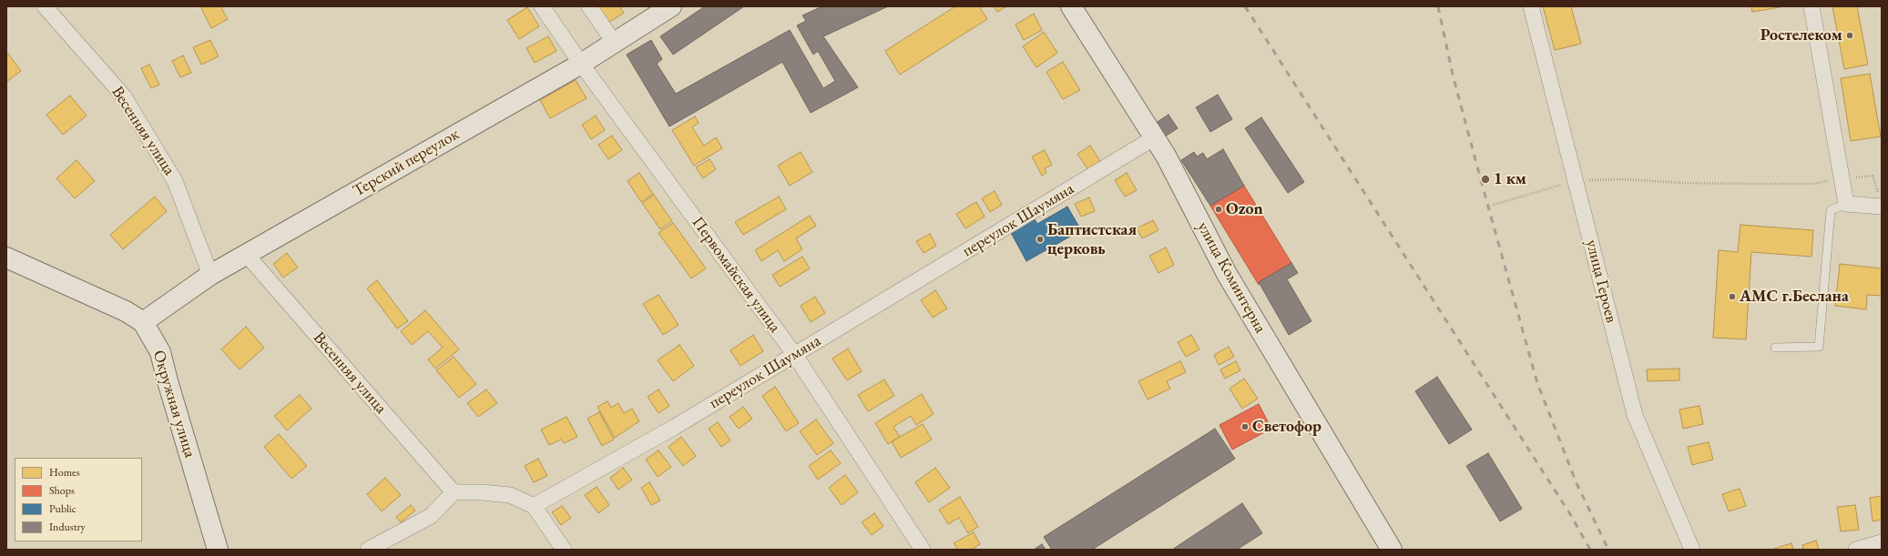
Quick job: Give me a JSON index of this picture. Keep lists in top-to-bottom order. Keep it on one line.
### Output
{"streets":{"street":["Весенняя улица","Терский переулок","переулок Шаумяна","Первомайская улица","улица Коминтерна","улица Героев","Окружная улица"]},"crossings":[["Весенняя улица","Терский переулок"],["Терский переулок","Первомайская улица"],["Терский переулок","Окружная улица"],["переулок Шаумяна","Первомайская улица"],["переулок Шаумяна","улица Коминтерна"]],"places":["Ростелеком","1 км","Ozon","Баптистская церковь","АМС г.Беслана","Светофор"],"legend":["Homes","Shops","Public","Industry"]}
